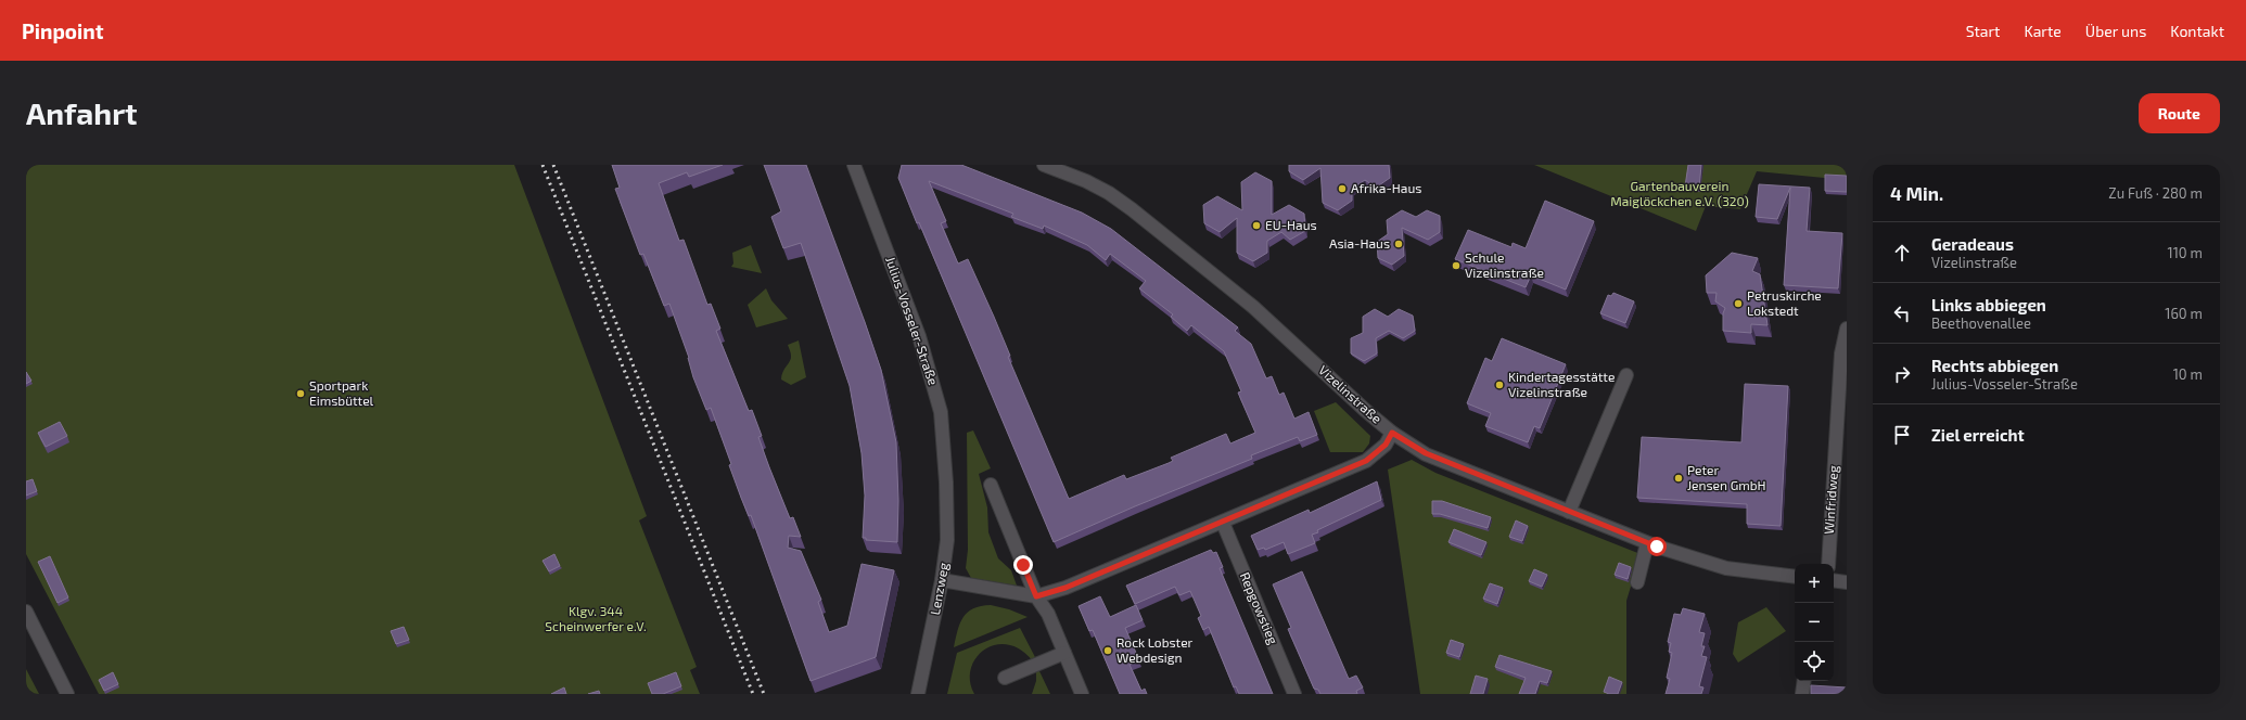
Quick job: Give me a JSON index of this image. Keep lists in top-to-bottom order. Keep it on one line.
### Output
{"streets":{"street":["Julius-Vosseler-Straße","Vizelinstraße","Winfridweg","Lenzweg","Repgowstieg"]},"crossings":[["Julius-Vosseler-Straße","Lenzweg"]],"parks":["Gartenbauverein Maiglöckchen e.V. (320)","Klgv. 344 Scheinwerfer e.V."],"places":["Afrika-Haus","EU-Haus","Asia-Haus","Schule Vizelinstraße","Petruskirche Lokstedt","Kindertagesstätte Vizelinstraße","Sportpark Eimsbüttel","Peter Jensen GmbH","Rock Lobster Webdesign"],"page":{"header":"Pinpoint","nav":["Start","Karte","Über uns","Kontakt"],"buttons":"Route","title":"Anfahrt","heading":["4 Min.","Zu Fuß · 280 m"],"list":[["Geradeaus","Vizelinstraße","110 m"],["Links abbiegen","Beethovenallee","160 m"],["Rechts abbiegen","Julius-Vosseler-Straße","10 m"],"Ziel erreicht"],"map_buttons":["+","−"]}}
